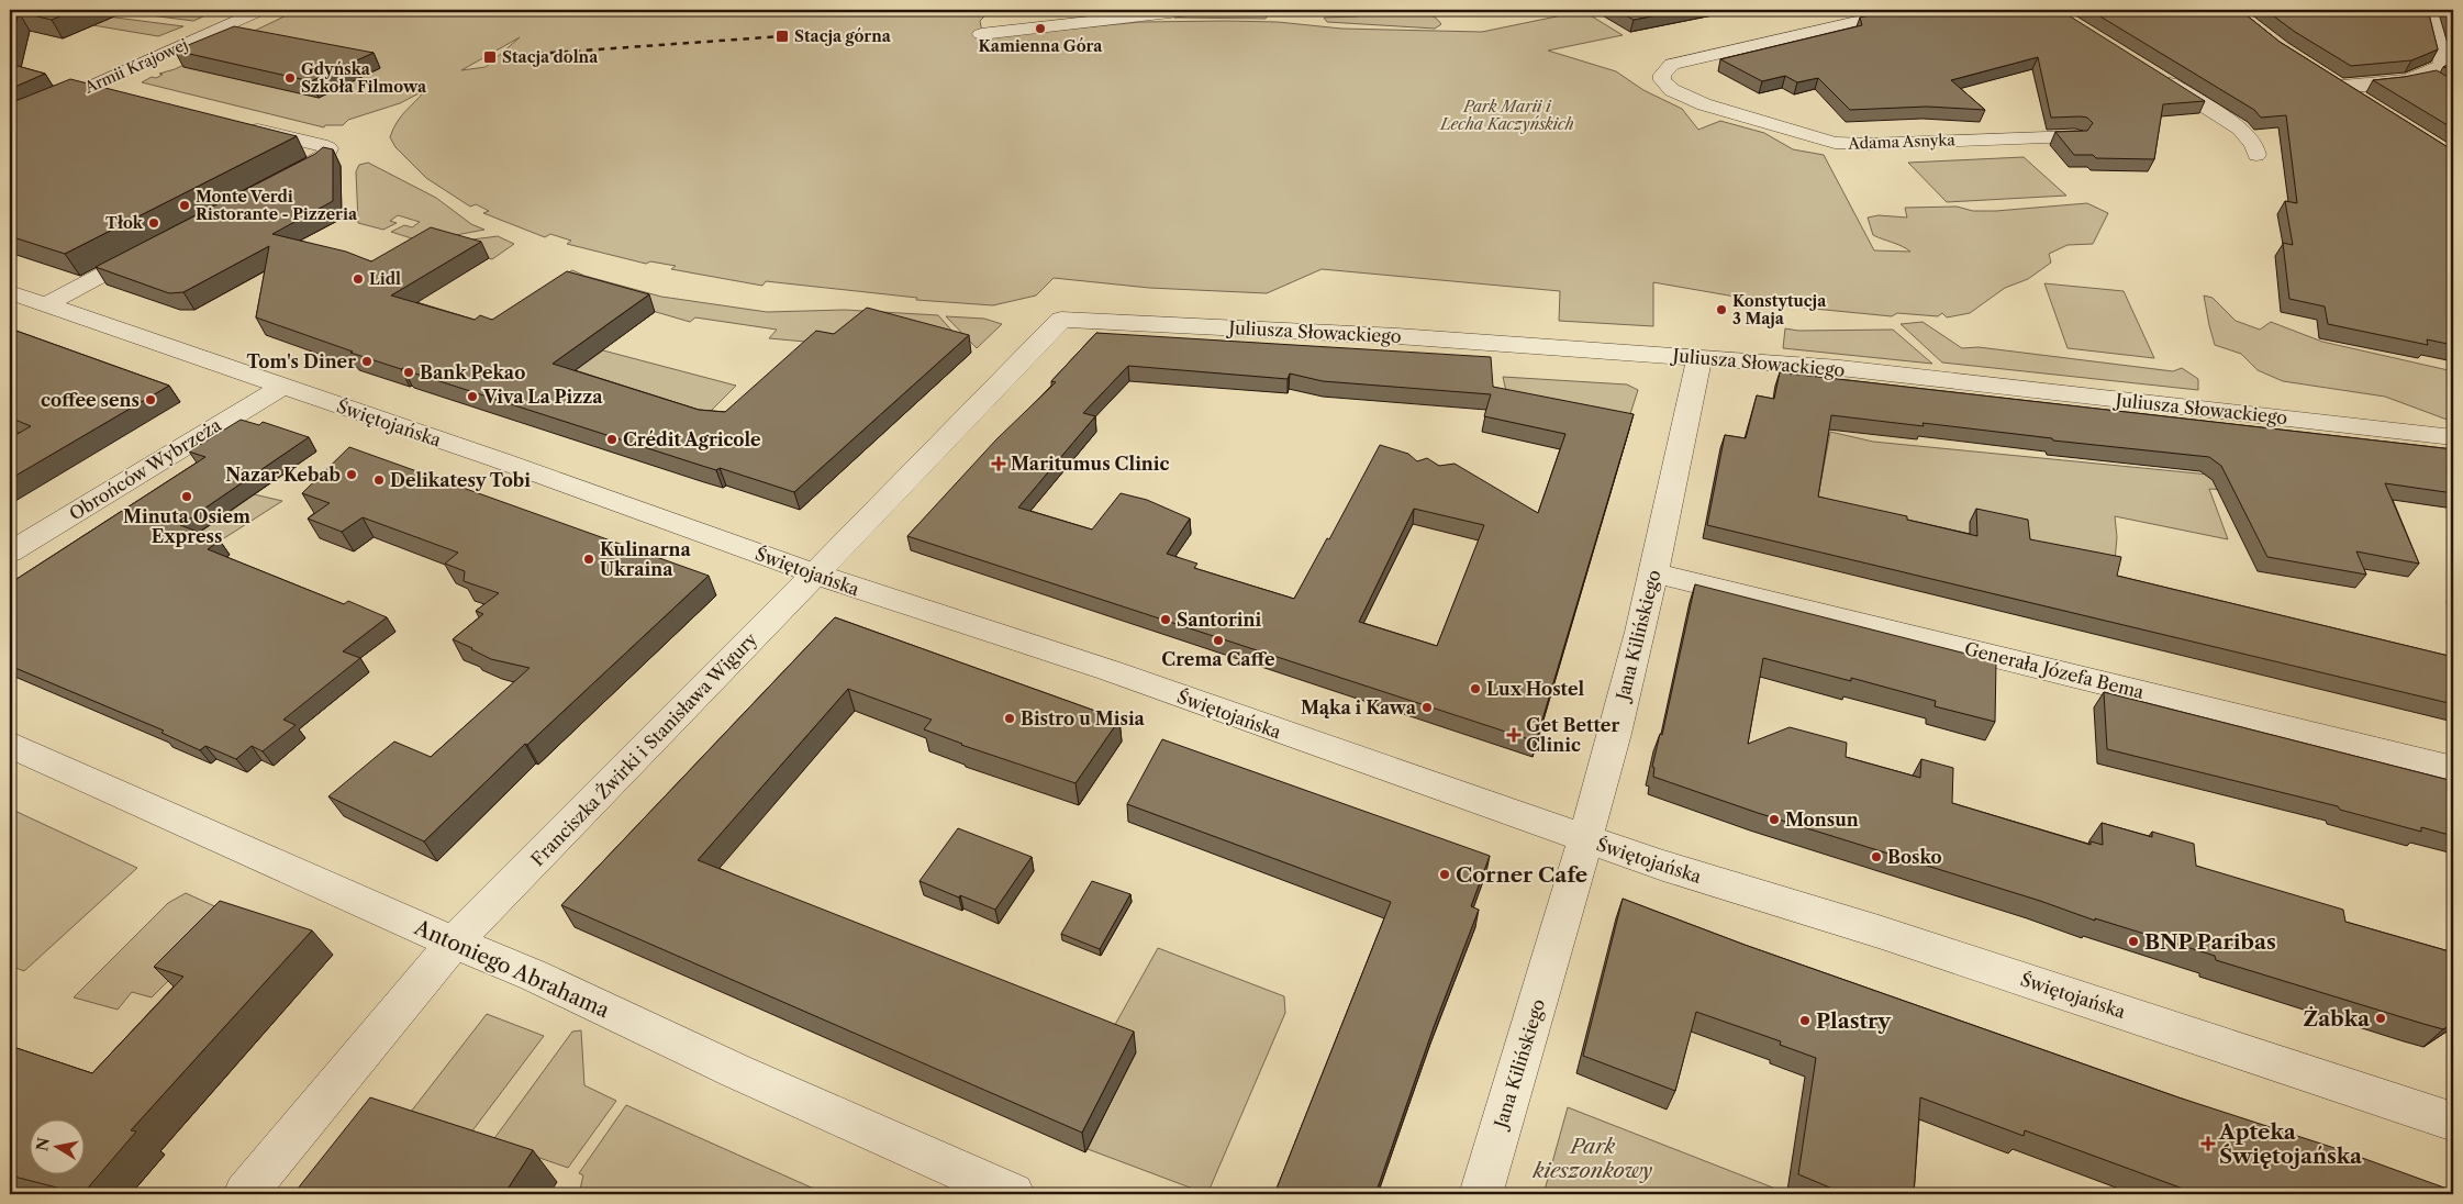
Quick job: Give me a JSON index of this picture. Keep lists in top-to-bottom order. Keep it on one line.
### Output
{"streets":{"street":["Armii Krajowej","Adama Asnyka","Juliusza Słowackiego","Świętojańska","Obrońców Wybrzeża","Jana Kilińskiego","Generała Józefa Bema","Franciszka Żwirki i Stanisława Wigury","Antoniego Abrahama"]},"crossings":[["Juliusza Słowackiego","Jana Kilińskiego"],["Juliusza Słowackiego","Franciszka Żwirki i Stanisława Wigury"],["Świętojańska","Obrońców Wybrzeża"],["Świętojańska","Jana Kilińskiego"],["Świętojańska","Franciszka Żwirki i Stanisława Wigury"],["Jana Kilińskiego","Generała Józefa Bema"],["Franciszka Żwirki i Stanisława Wigury","Antoniego Abrahama"]],"parks":["Park Marii i Lecha Kaczyńskich","Park kieszonkowy"],"places":{"other":["Kamienna Góra","Gdyńska Szkoła Filmowa","Monte Verdi Ristorante - Pizzeria","Tłok","Lidl","Konstytucja 3 Maja","Tom's Diner","Bank Pekao","Viva La Pizza","coffee sens","Crédit Agricole","Nazar Kebab","Delikatesy Tobi","Minuta Osiem Express","Kulinarna Ukraina","Santorini","Crema Caffe","Lux Hostel","Mąka i Kawa","Bistro u Misia","Monsun","Bosko","Corner Cafe","BNP Paribas","Żabka","Plastry"],"transit":["Stacja górna","Stacja dolna"],"health":["Maritumus Clinic","Get Better Clinic","Apteka Świętojańska"]},"north":"left"}
